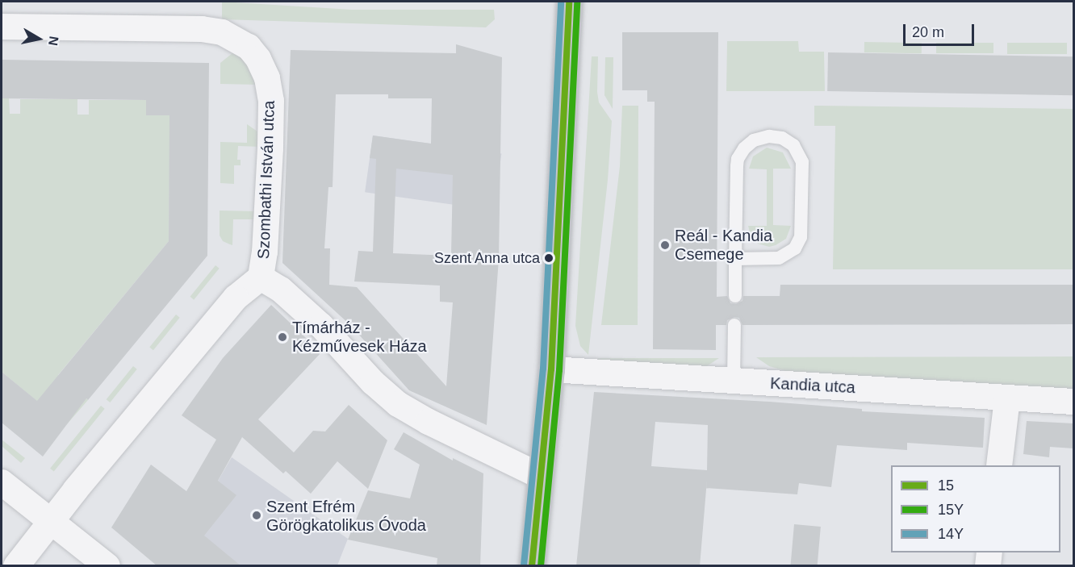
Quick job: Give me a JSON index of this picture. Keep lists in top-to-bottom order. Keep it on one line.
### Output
{"streets":{"street":["Szombathi István utca","Kandia utca"]},"places":["Reál - Kandia Csemege","Szent Anna utca","Tímárház - Kézművesek Háza","Szent Efrém Görögkatolikus Óvoda"],"lines":["transit line 15","transit line 14Y","transit line 15Y"],"legend":["15","15Y","14Y"],"scale_bar":"20 m","north":"right"}
